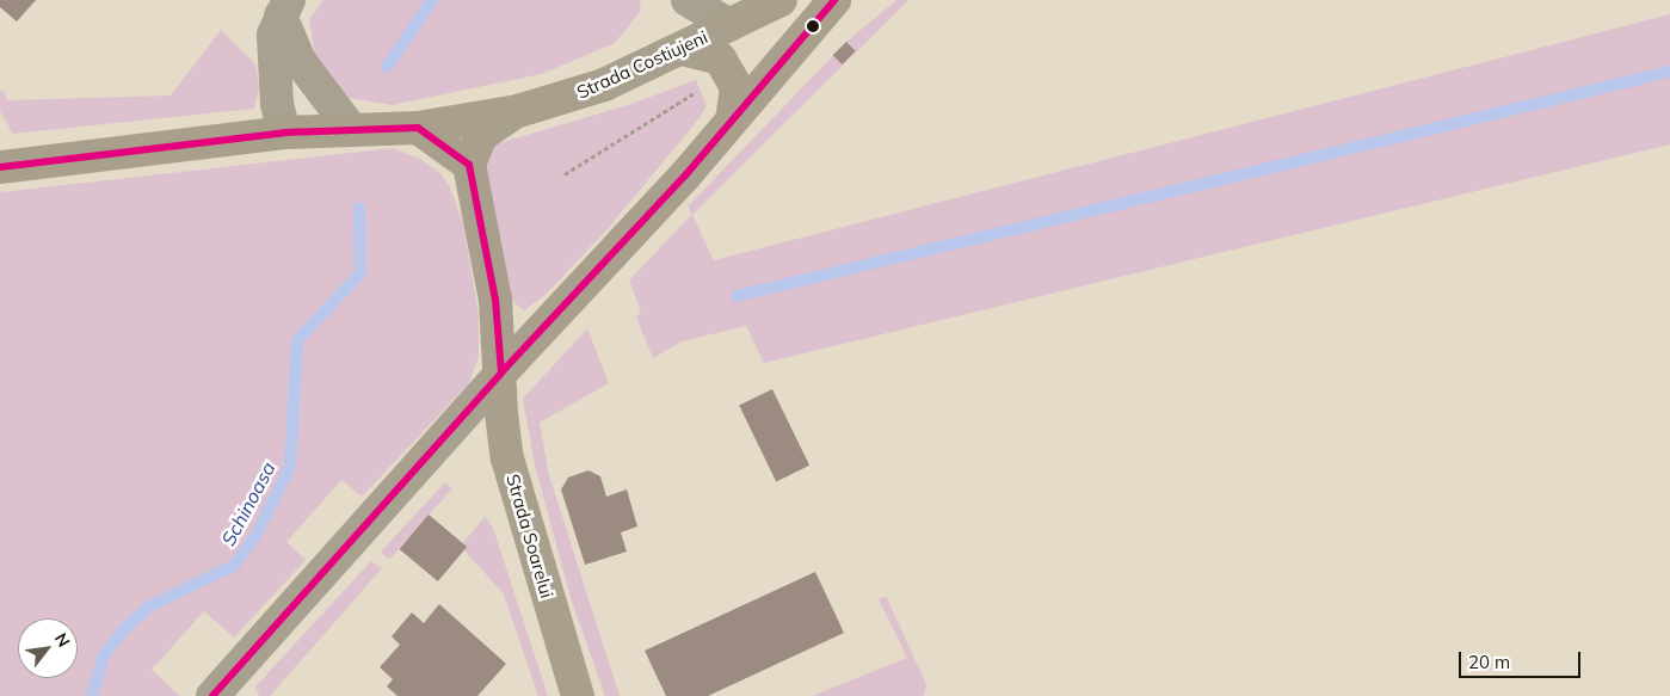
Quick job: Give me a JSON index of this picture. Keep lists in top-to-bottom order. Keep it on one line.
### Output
{"streets":{"street":["Strada Costiujeni","Strada Soarelui"]},"water":["Schinoasa"],"scale_bar":"20 m","north":"top right"}
